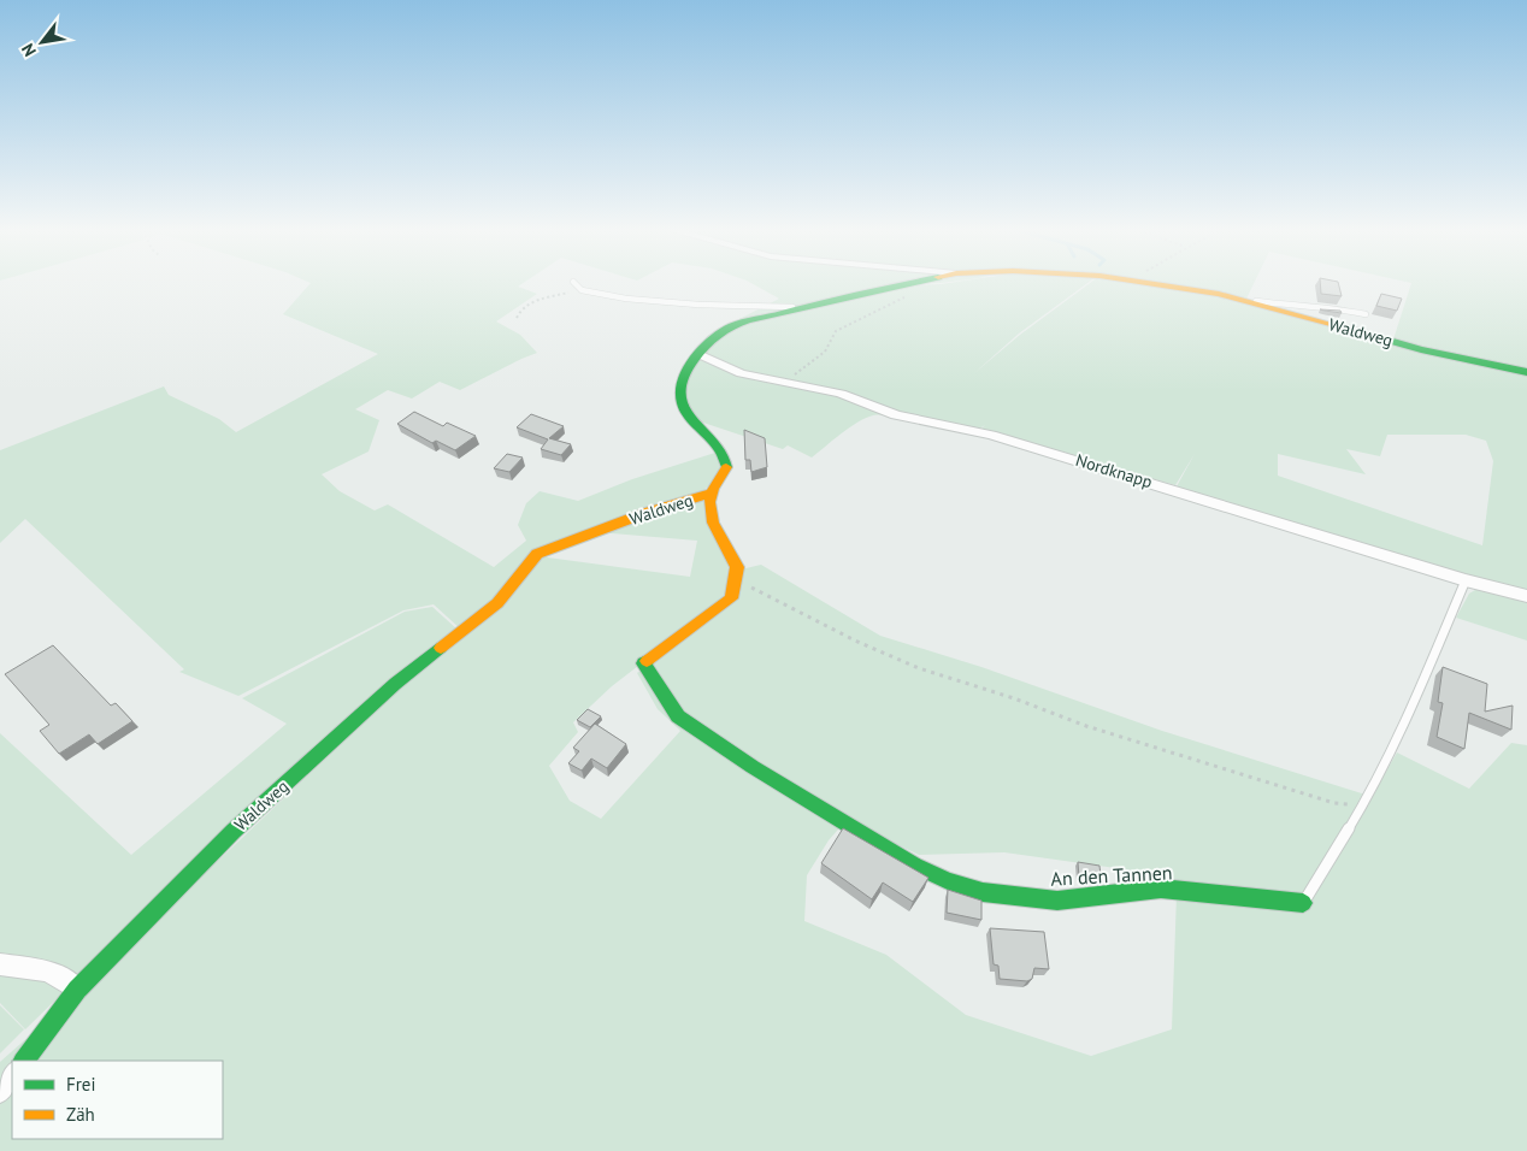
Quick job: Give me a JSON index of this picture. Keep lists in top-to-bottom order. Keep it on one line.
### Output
{"streets":{"street":["Waldweg","Nordknapp","An den Tannen"]},"crossings":[["Waldweg","Nordknapp"],["Nordknapp","An den Tannen"]],"legend":["Frei","Zäh"],"north":"bottom left"}
